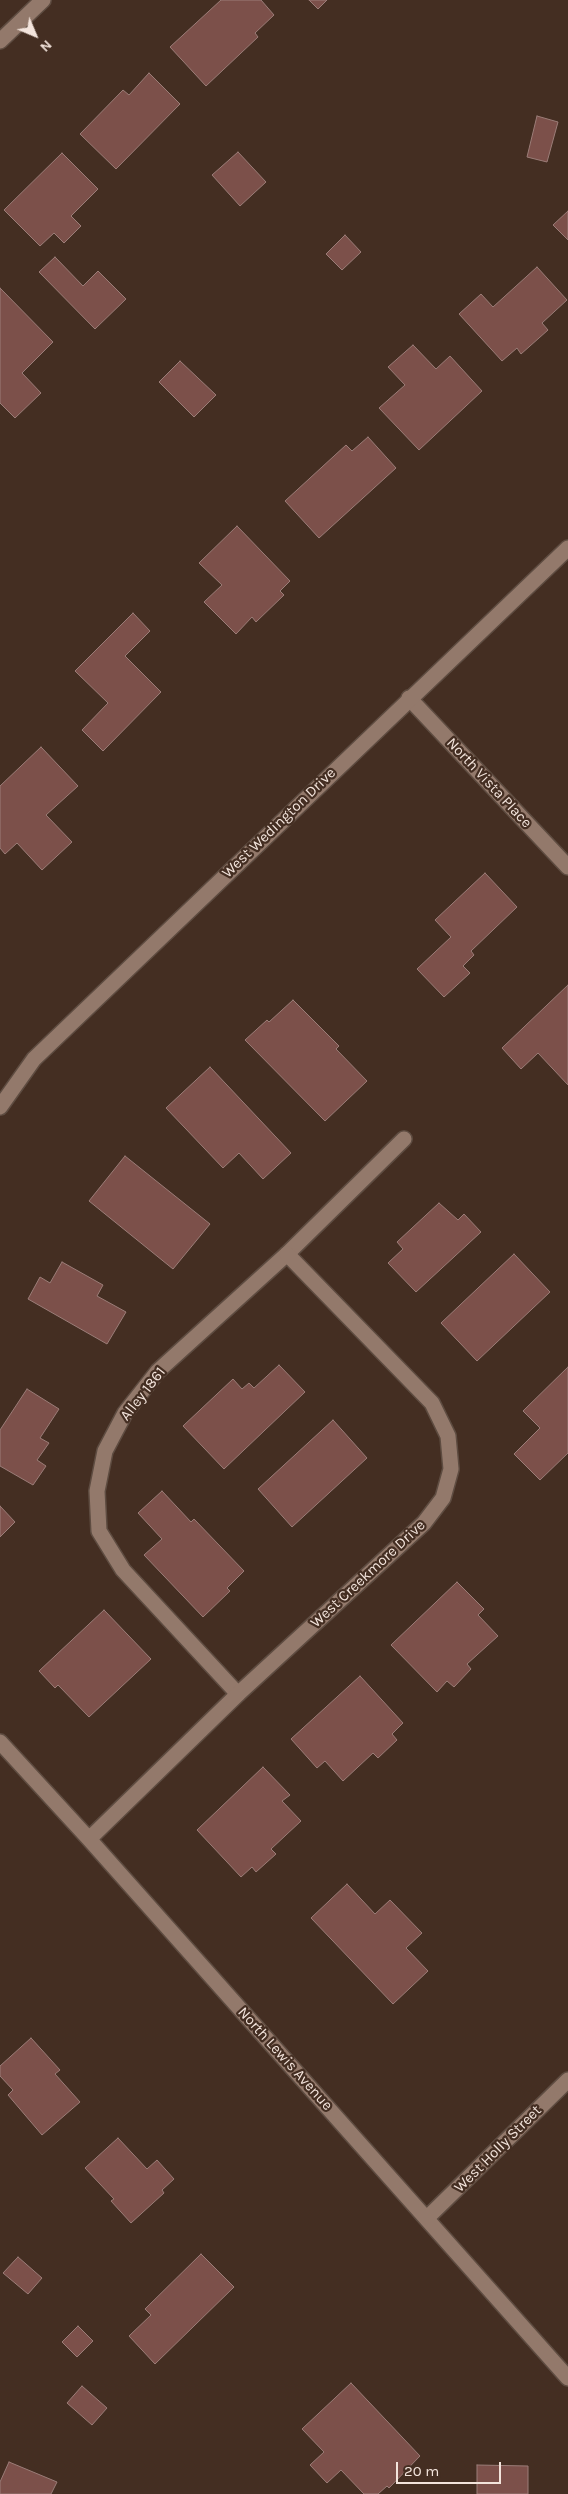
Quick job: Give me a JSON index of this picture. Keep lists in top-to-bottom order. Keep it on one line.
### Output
{"streets":{"street":["North Vista Place","West Wedington Drive","Alley 1861","West Creekmore Drive","North Lewis Avenue","West Holly Street"]},"crossings":[["North Vista Place","West Wedington Drive"],["Alley 1861","West Creekmore Drive"],["West Creekmore Drive","North Lewis Avenue"],["North Lewis Avenue","West Holly Street"]],"scale_bar":"20 m","north":"bottom right"}
